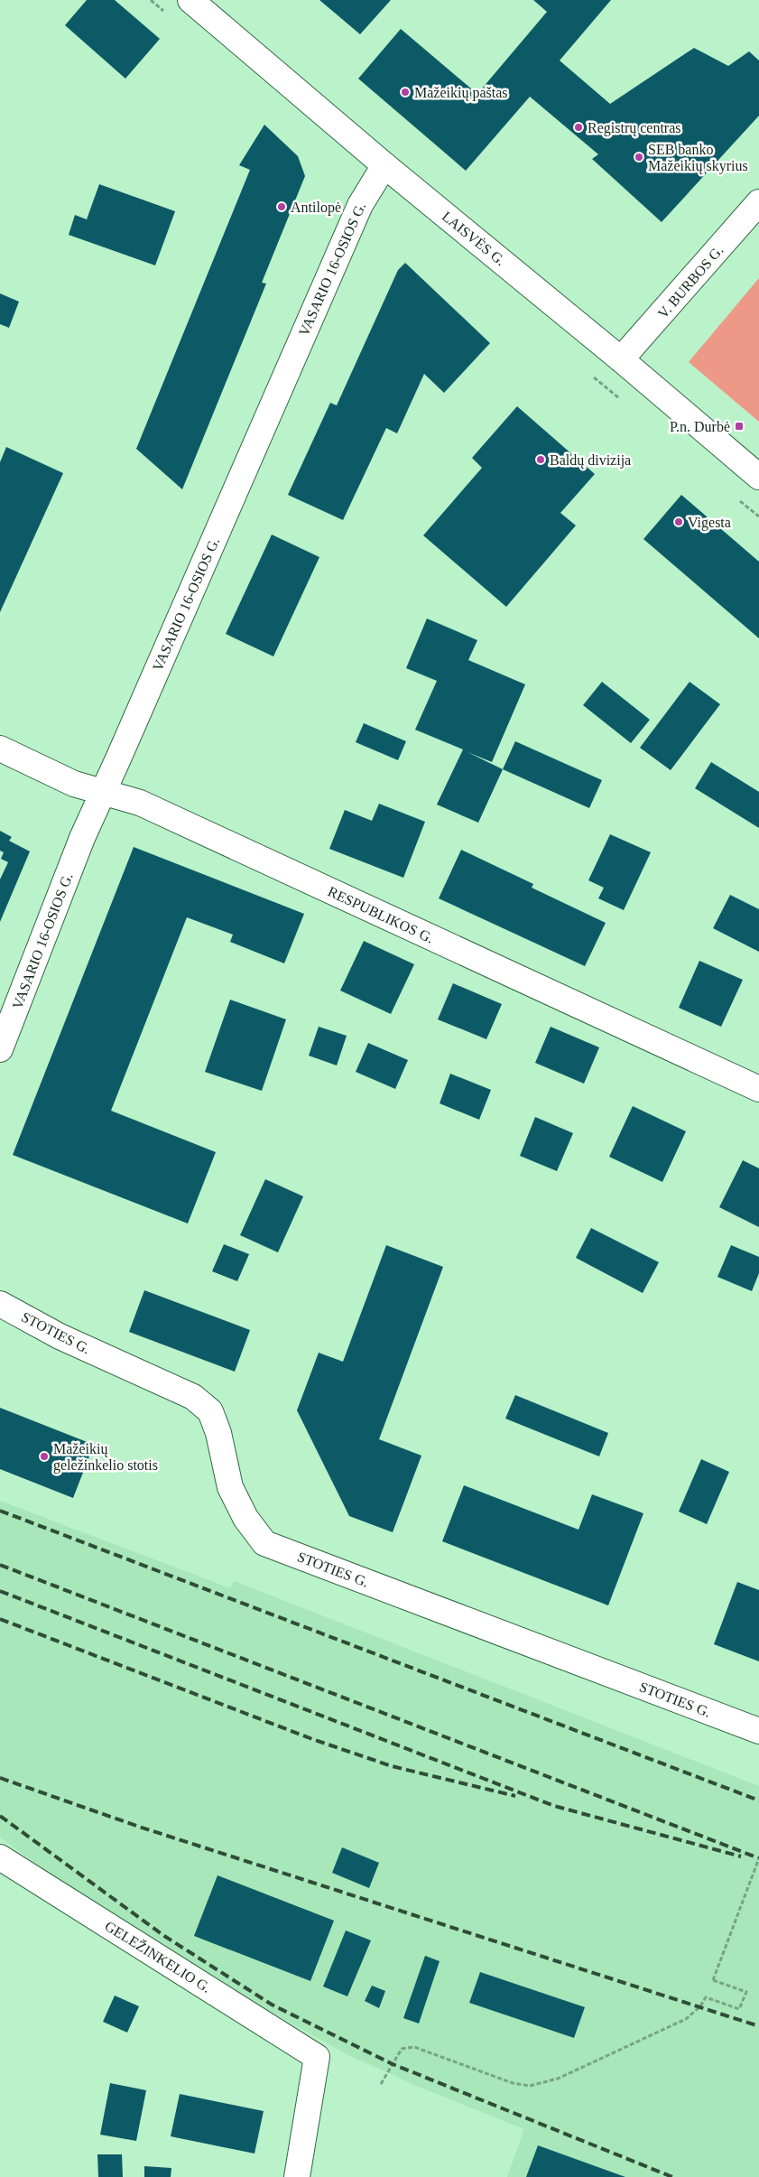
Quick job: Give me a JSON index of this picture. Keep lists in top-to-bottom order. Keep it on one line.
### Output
{"streets":{"street":["LAISVĖS G.","VASARIO 16-OSIOS G.","V. BURBOS G.","RESPUBLIKOS G.","STOTIES G.","GELEŽINKELIO G."]},"crossings":[["LAISVĖS G.","VASARIO 16-OSIOS G."],["LAISVĖS G.","V. BURBOS G."],["VASARIO 16-OSIOS G.","RESPUBLIKOS G."]],"places":{"other":["Mažeikių paštas","Registrų centras","SEB banko Mažeikių skyrius","Antilopė","Baldų divizija","Vigesta","Mažeikių geležinkelio stotis"],"transit":["P.n. Durbė"]}}
